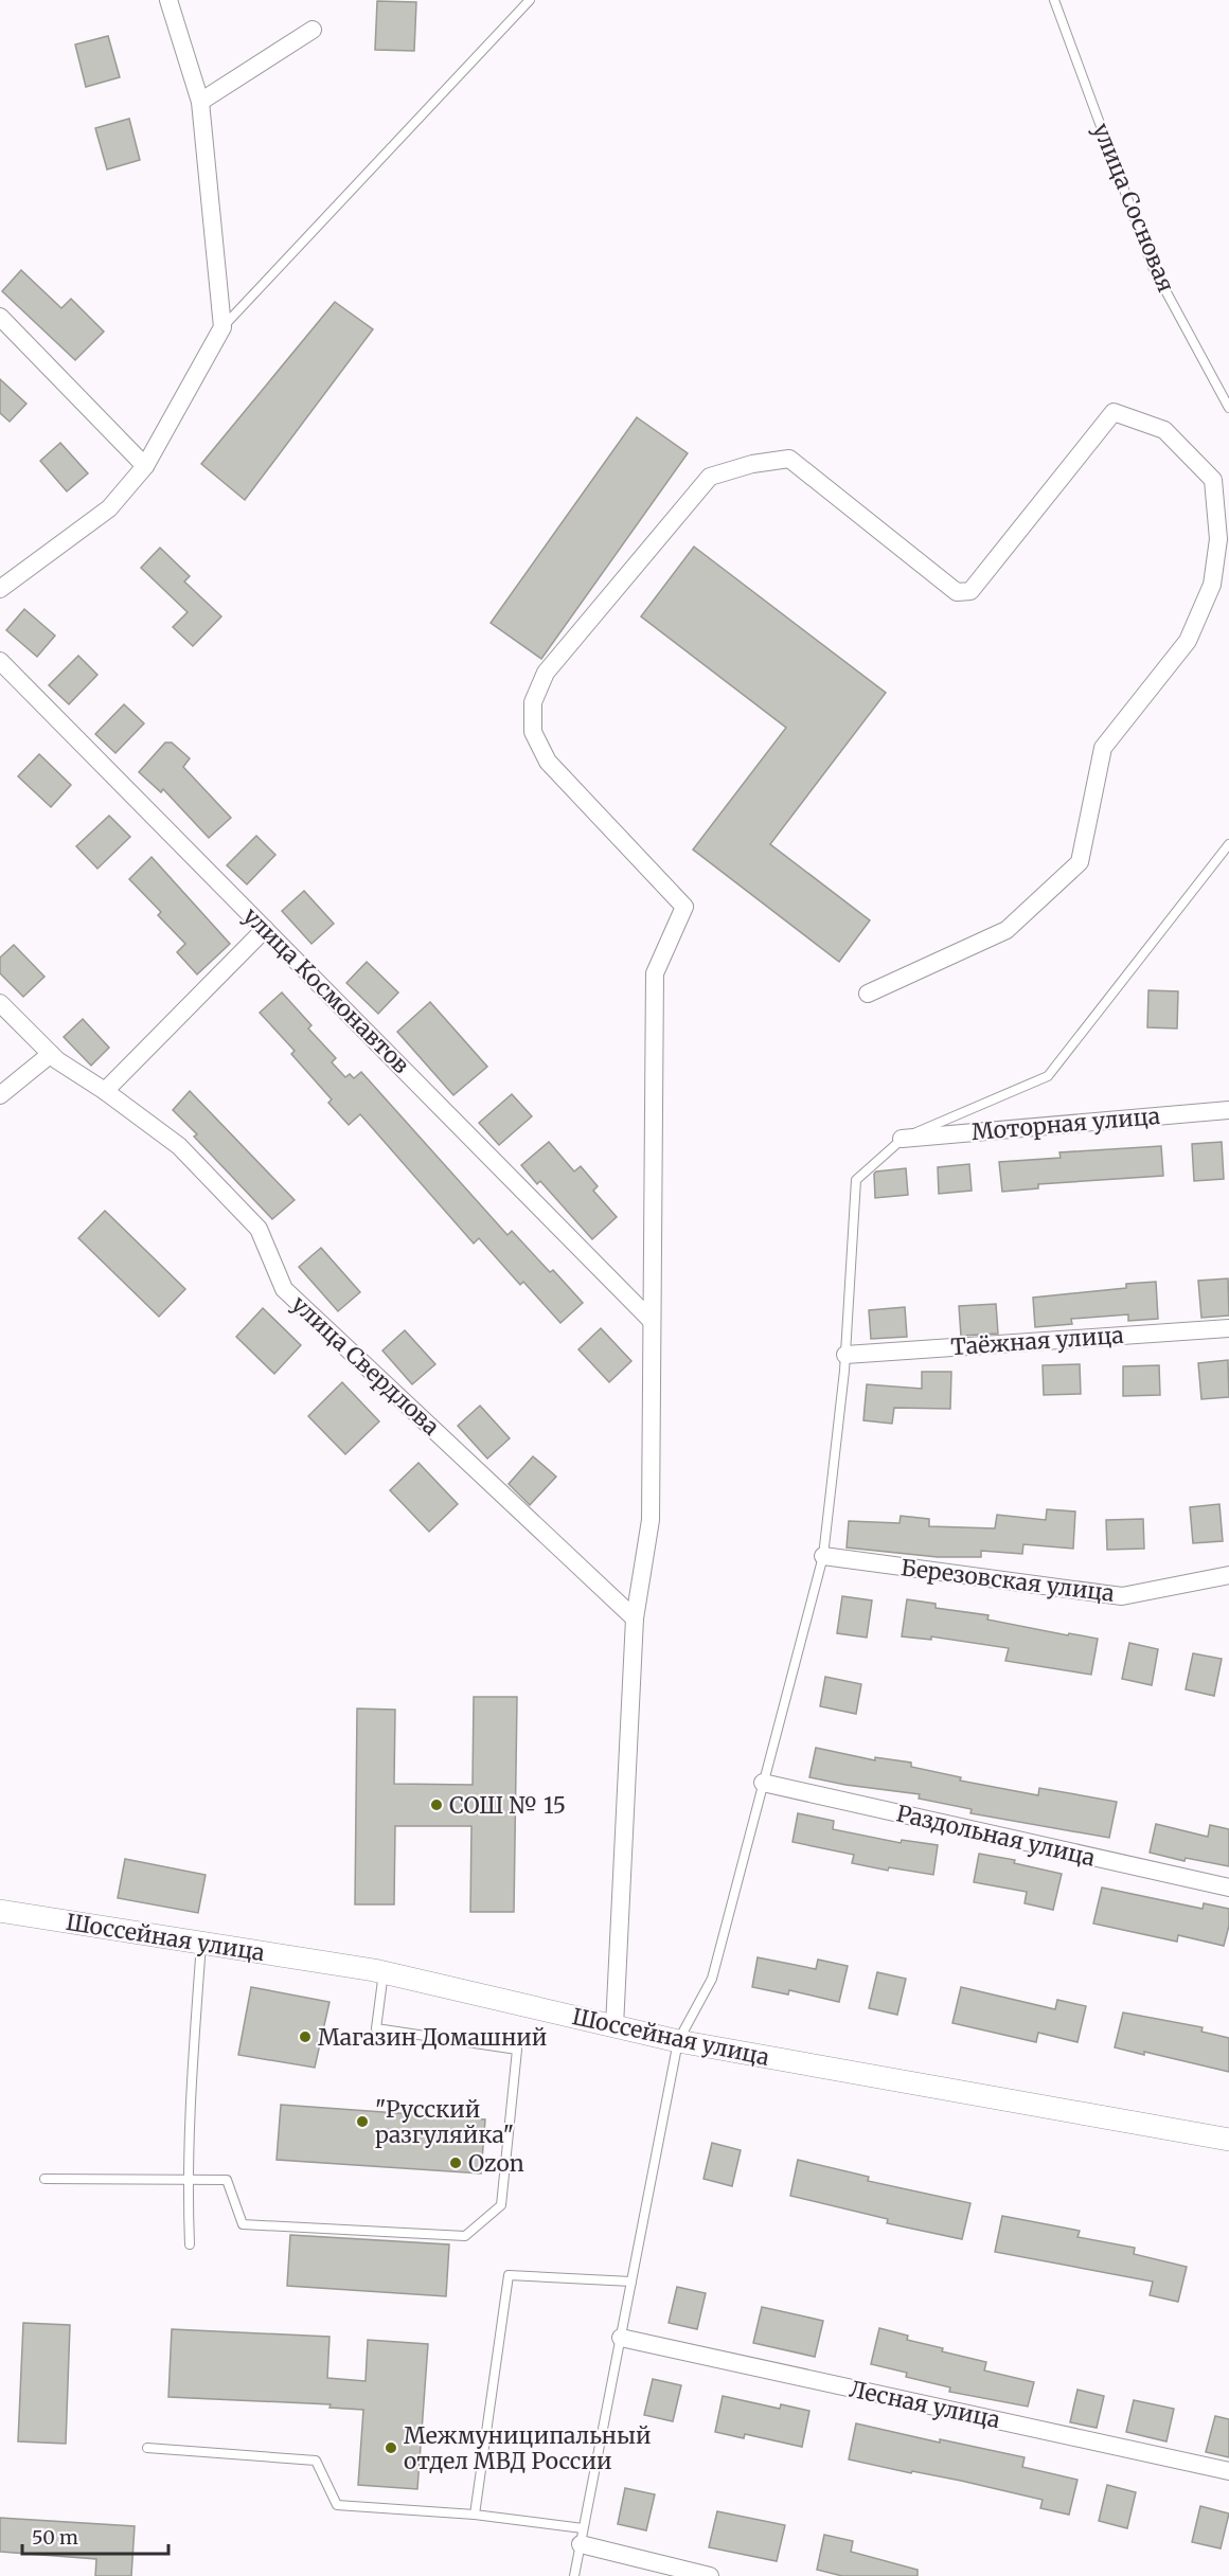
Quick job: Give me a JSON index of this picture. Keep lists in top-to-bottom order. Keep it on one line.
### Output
{"streets":{"street":["улица Космонавтов","Моторная улица","Таёжная улица","улица Свердлова","Березовская улица","Раздольная улица","Шоссейная улица","Лесная улица"],"lane":["улица Сосновая"]},"places":["СОШ № 15","Магазин Домашний","\"Русский разгуляйка\"","Ozon","Межмуниципальный отдел МВД России"],"scale_bar":"50 m"}
